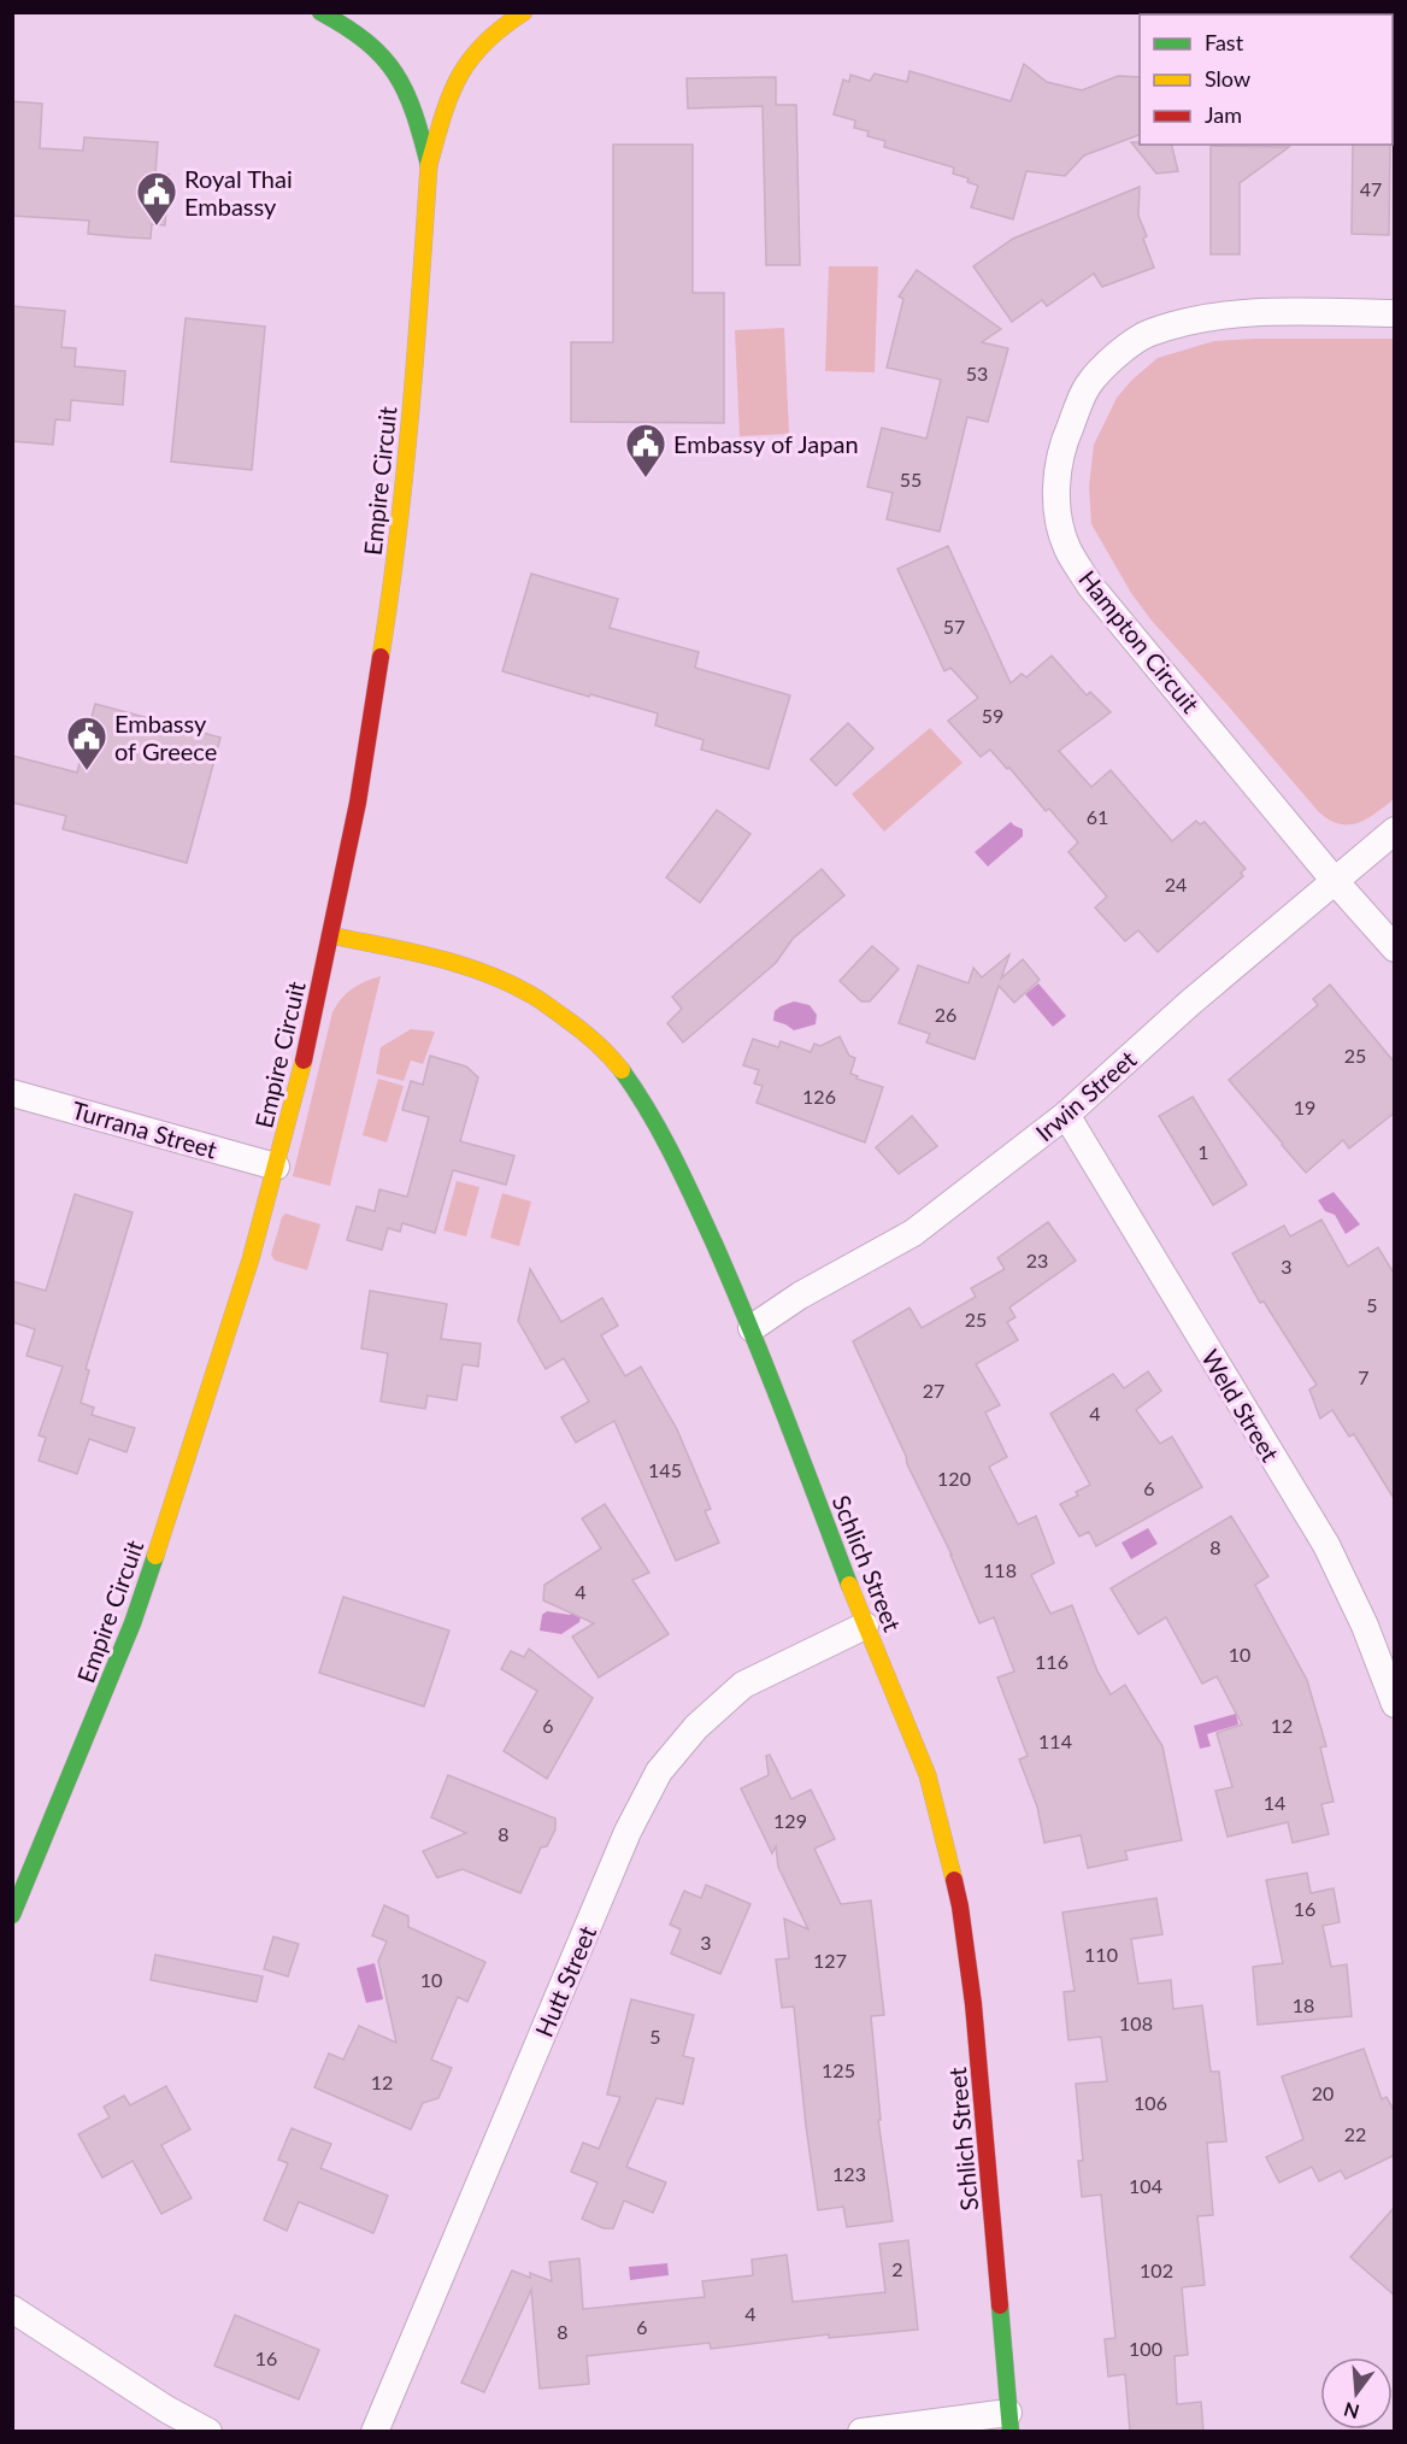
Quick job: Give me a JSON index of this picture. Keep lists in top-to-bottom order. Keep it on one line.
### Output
{"streets":{"main road":["Empire Circuit","Schlich Street"],"street":["Hampton Circuit","Irwin Street","Turrana Street","Weld Street","Hutt Street"]},"crossings":[["Empire Circuit","Turrana Street"],["Empire Circuit","Schlich Street"],["Hampton Circuit","Irwin Street"],["Irwin Street","Weld Street"],["Irwin Street","Schlich Street"],["Schlich Street","Hutt Street"]],"places":{"public building":["Royal Thai Embassy","Embassy of Japan","Embassy of Greece"]},"house_numbers":["47","53","55","57","59","61","24","26","25","126","19","1","23","3","5","25","7","27","4","145","120","6","8","118","4","10","116","6","12","114","14","129","8","16","3","110","127","10","18","108","5","125","12","20","106","22","123","104","2","102","4","6","8","100","16"],"legend":["Fast","Slow","Jam"],"north":"bottom"}
